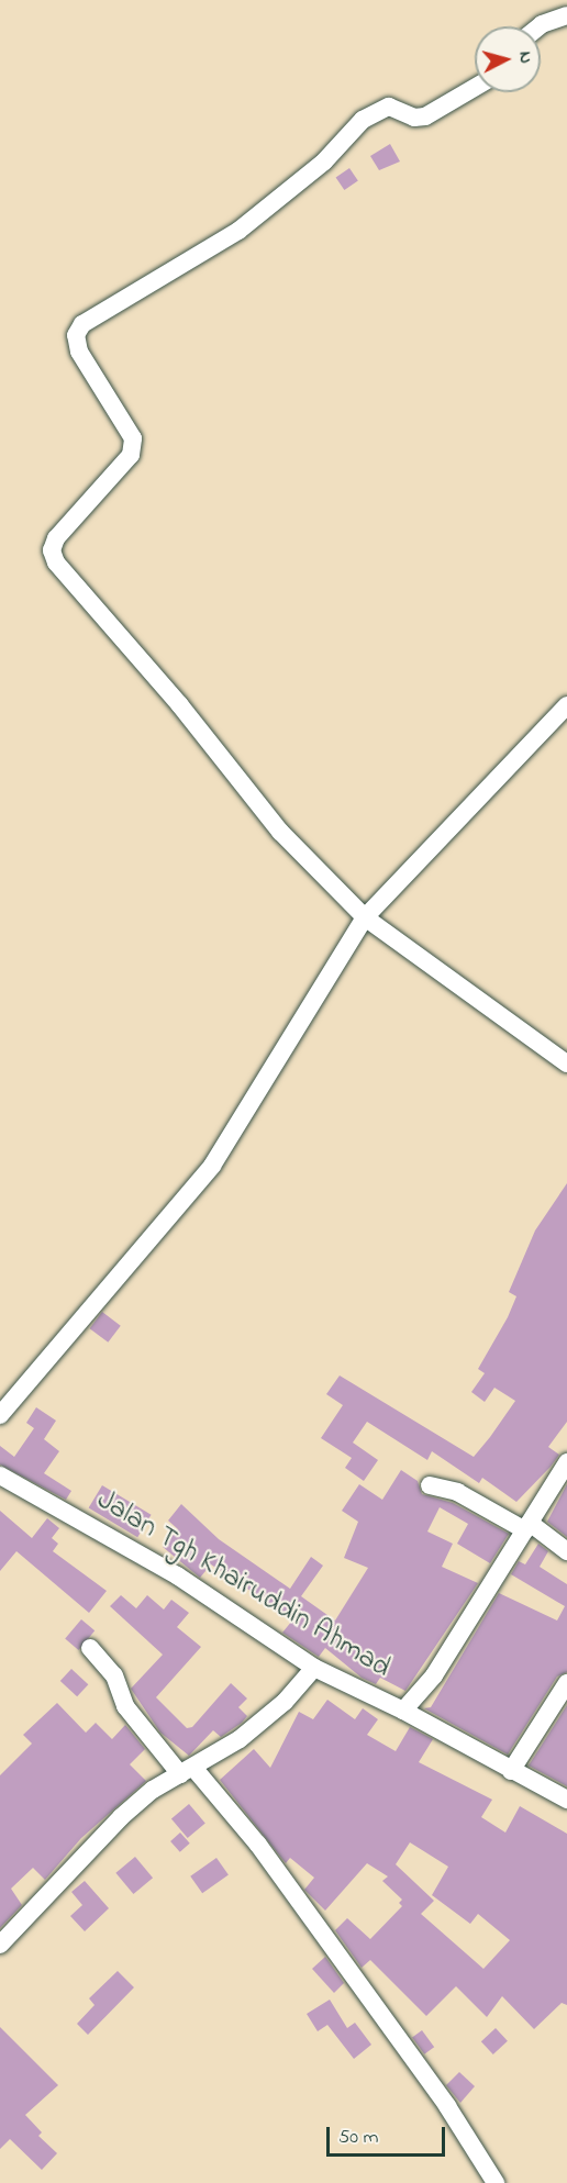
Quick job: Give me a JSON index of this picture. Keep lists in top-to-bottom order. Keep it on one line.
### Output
{"streets":{"street":["Jalan Tgh Khairuddin Ahmad"]},"scale_bar":"50 m","north":"right"}
